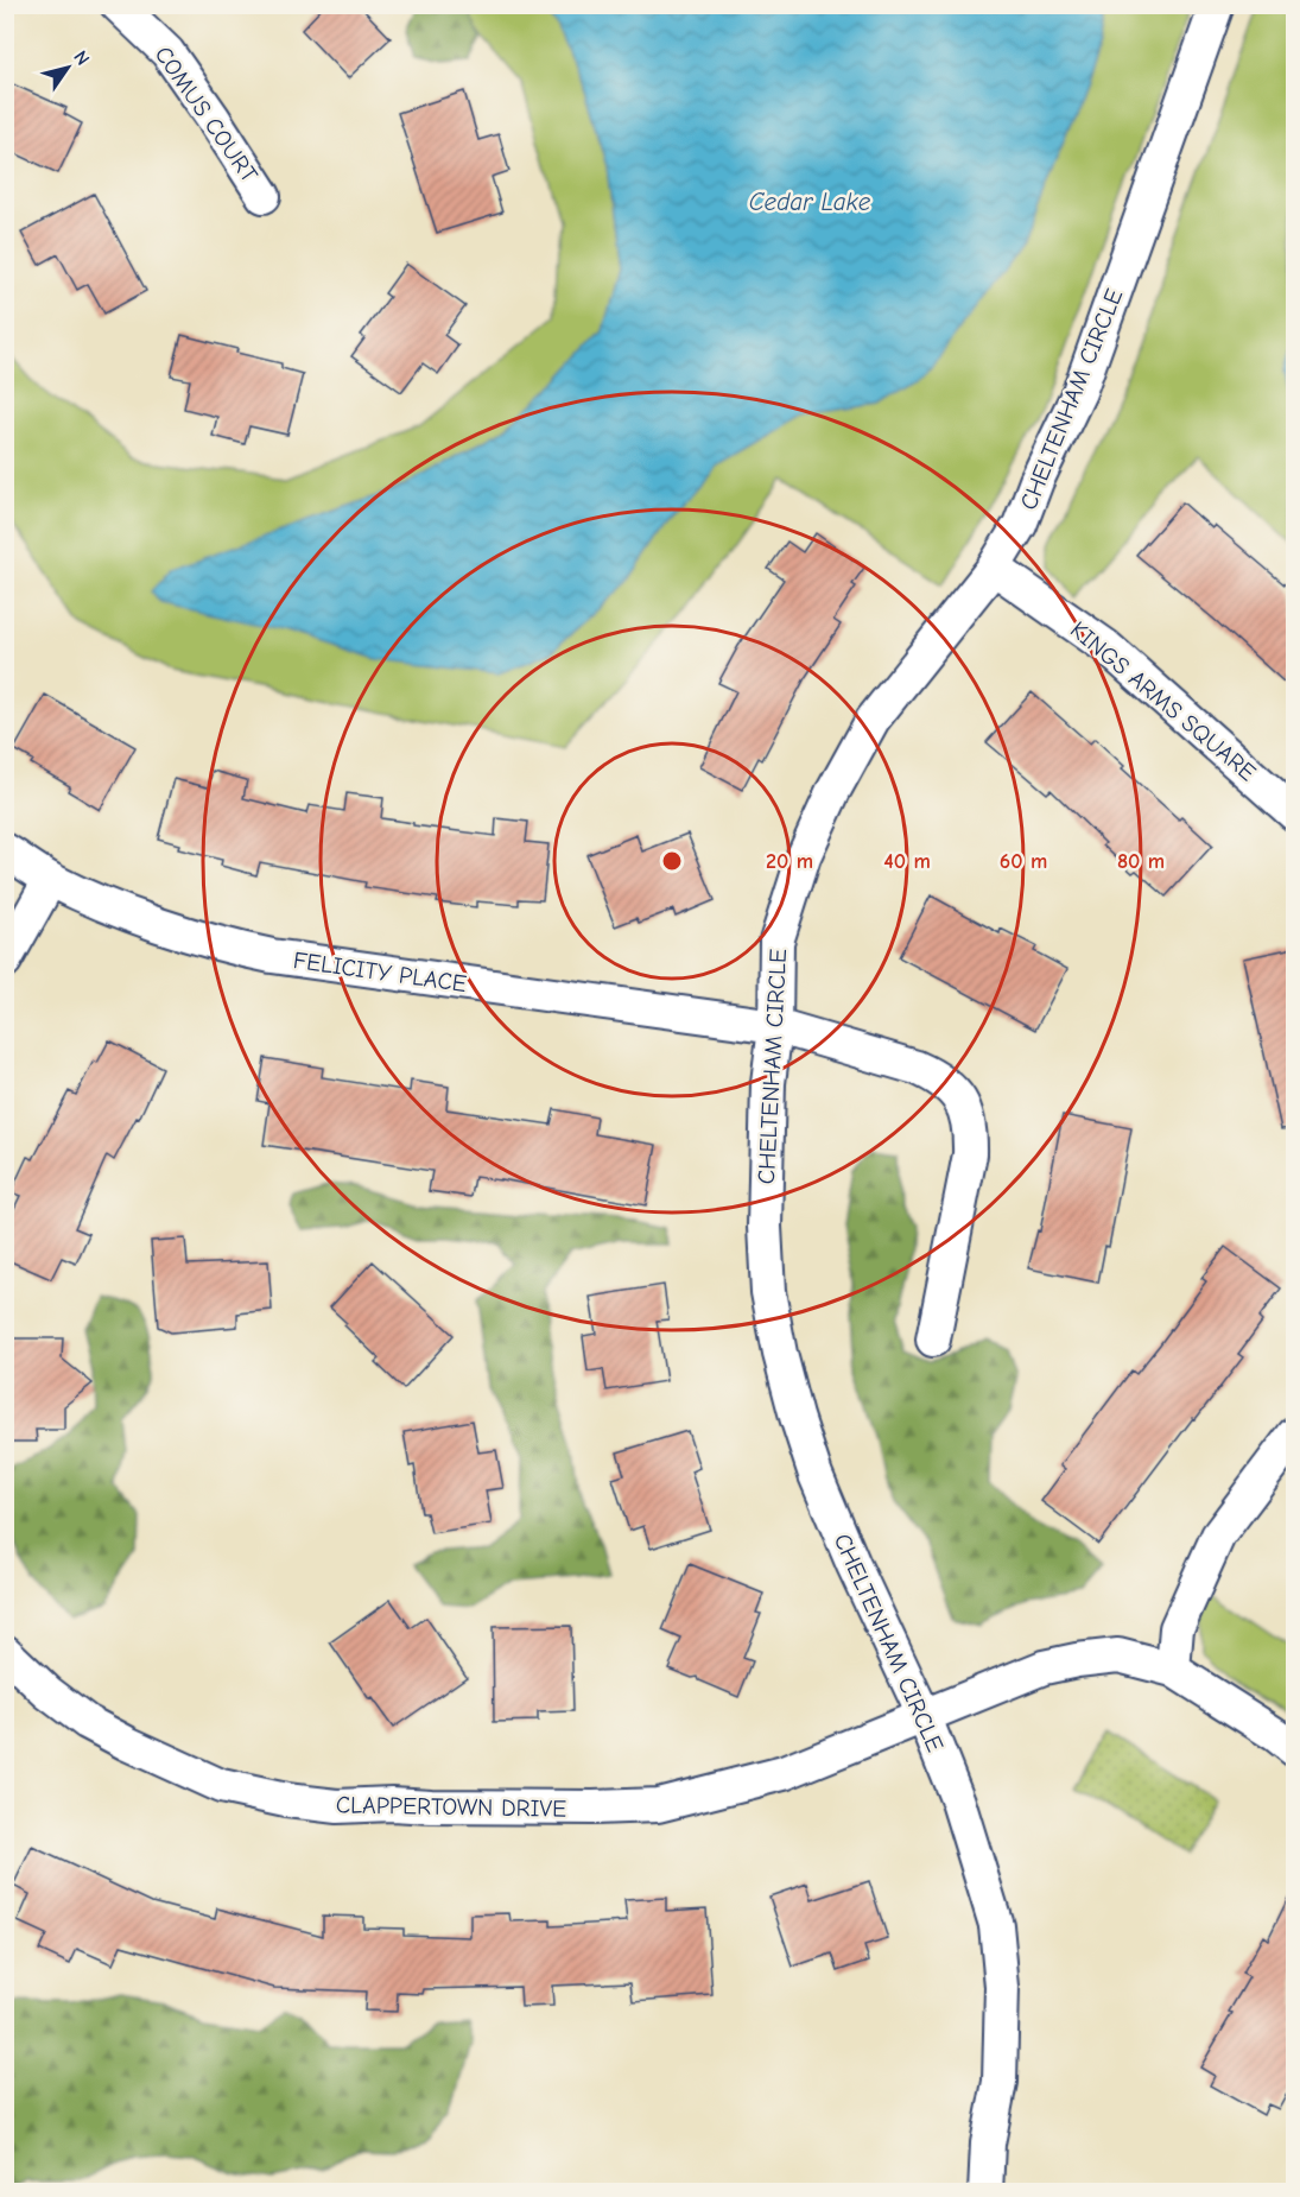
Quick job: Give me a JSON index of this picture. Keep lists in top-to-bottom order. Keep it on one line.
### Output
{"streets":{"street":["COMUS COURT","CHELTENHAM CIRCLE","KINGS ARMS SQUARE","FELICITY PLACE","CLAPPERTOWN DRIVE"]},"crossings":[["CHELTENHAM CIRCLE","KINGS ARMS SQUARE"],["CHELTENHAM CIRCLE","FELICITY PLACE"],["CHELTENHAM CIRCLE","CLAPPERTOWN DRIVE"]],"water":["Cedar Lake"],"north":"top right","rings":["20 m","40 m","60 m","80 m"]}
